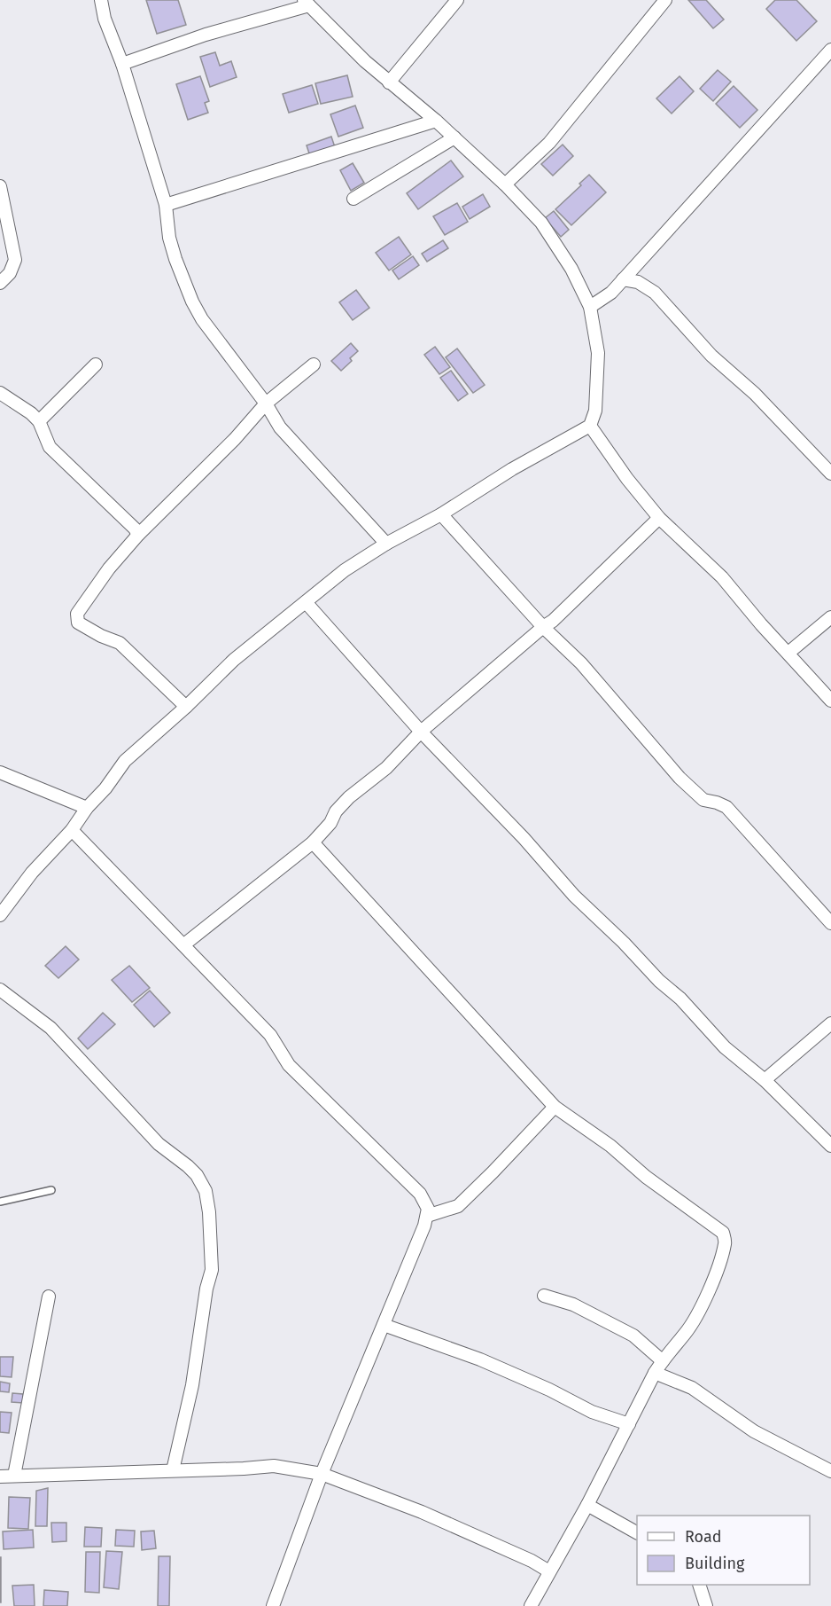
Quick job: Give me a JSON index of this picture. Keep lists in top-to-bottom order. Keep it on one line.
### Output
{"legend":["Road","Building"]}
